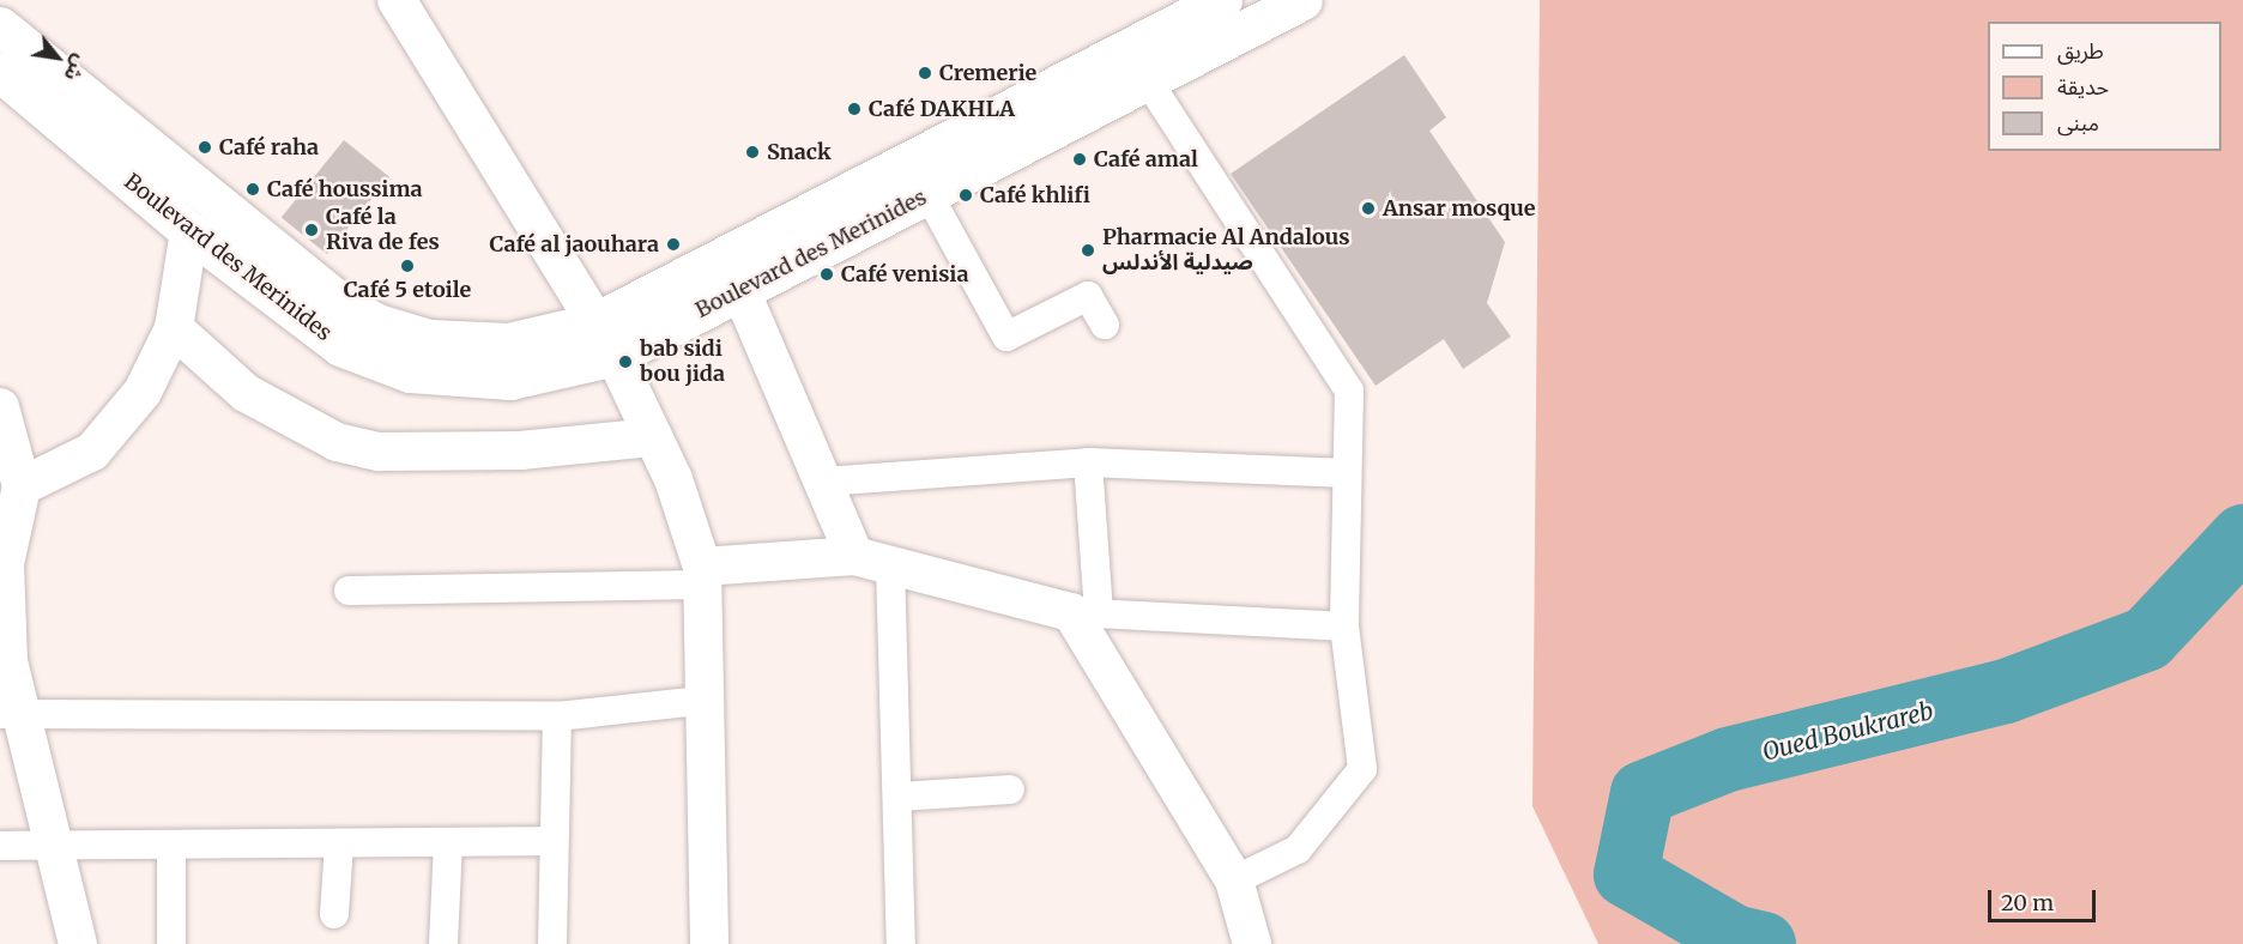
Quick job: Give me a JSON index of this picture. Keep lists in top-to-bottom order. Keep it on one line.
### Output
{"streets":{"main road":["Boulevard des Merinides"]},"water":["Oued Boukrareb"],"places":["Cremerie","Café DAKHLA","Café raha","Snack","Café amal","Café houssima","Café khlifi","Ansar mosque","Café la Riva de fes","Café al jaouhara","Pharmacie Al Andalous صيدلية الأندلس","Café 5 etoile","Café venisia","bab sidi bou jida"],"legend":["طريق","حديقة","مبنى"],"scale_bar":"20 m","north":"bottom right"}
